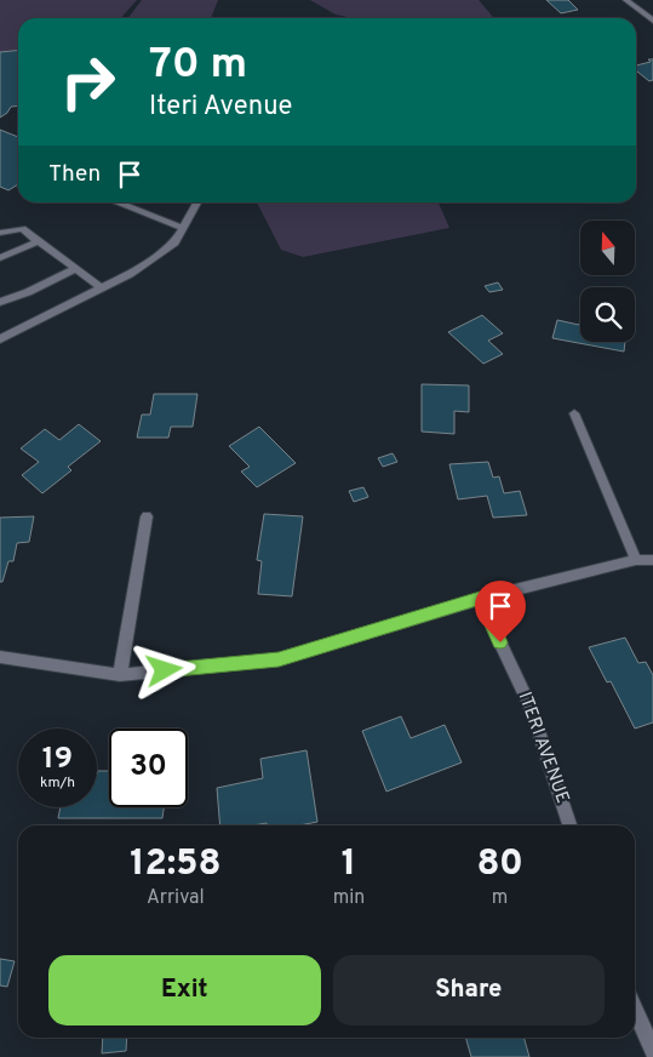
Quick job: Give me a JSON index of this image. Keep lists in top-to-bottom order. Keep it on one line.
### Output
{"streets":{"street":["ITERI AVENUE"]},"north":"top","page":{"turn":["70 m","Iteri Avenue"],"then":"Then","speed":"19 km/h","limit":"30","eta":["12:58","Arrival","1","min","80","m"],"buttons":["Exit","Share"]}}
